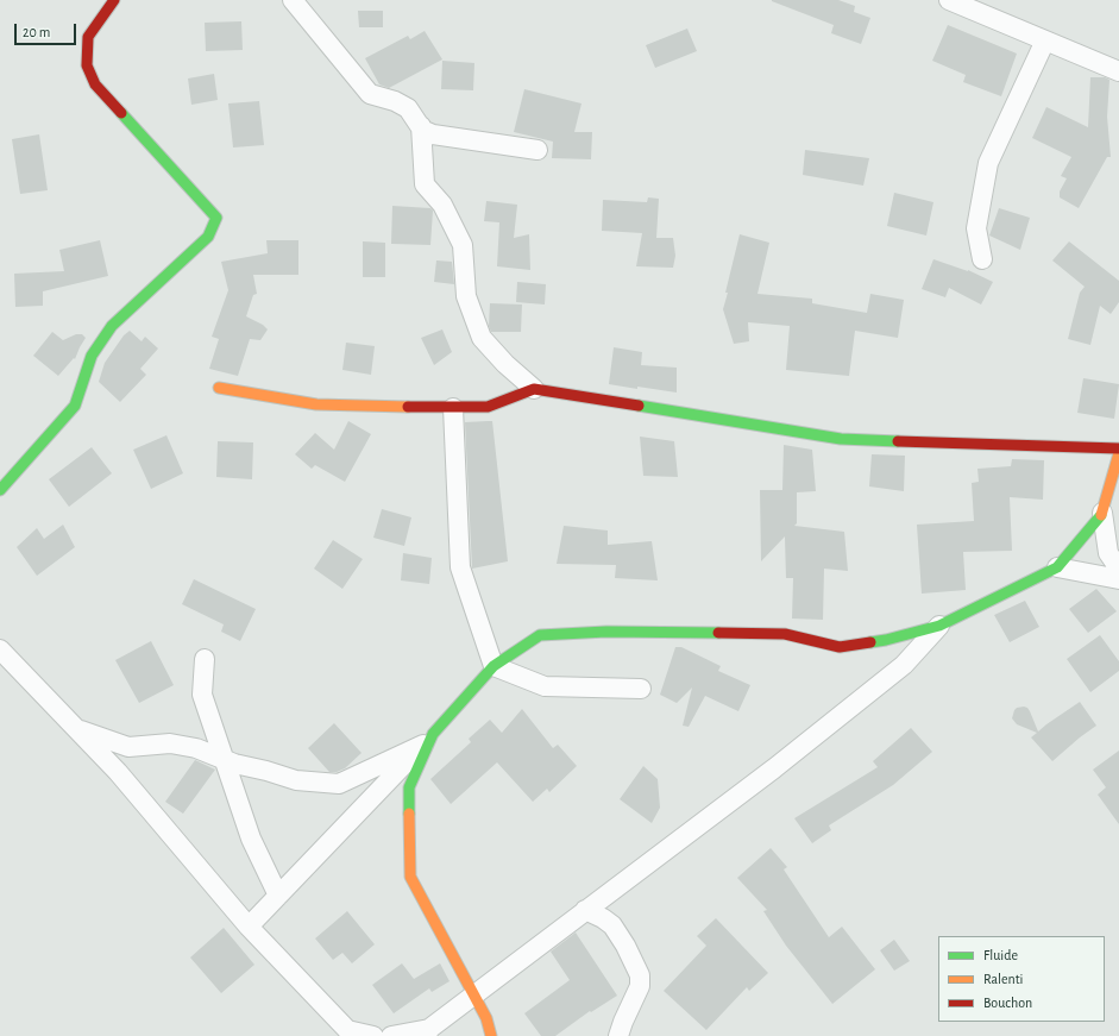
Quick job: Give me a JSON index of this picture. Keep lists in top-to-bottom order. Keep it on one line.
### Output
{"legend":["Fluide","Ralenti","Bouchon"],"scale_bar":"20 m"}
